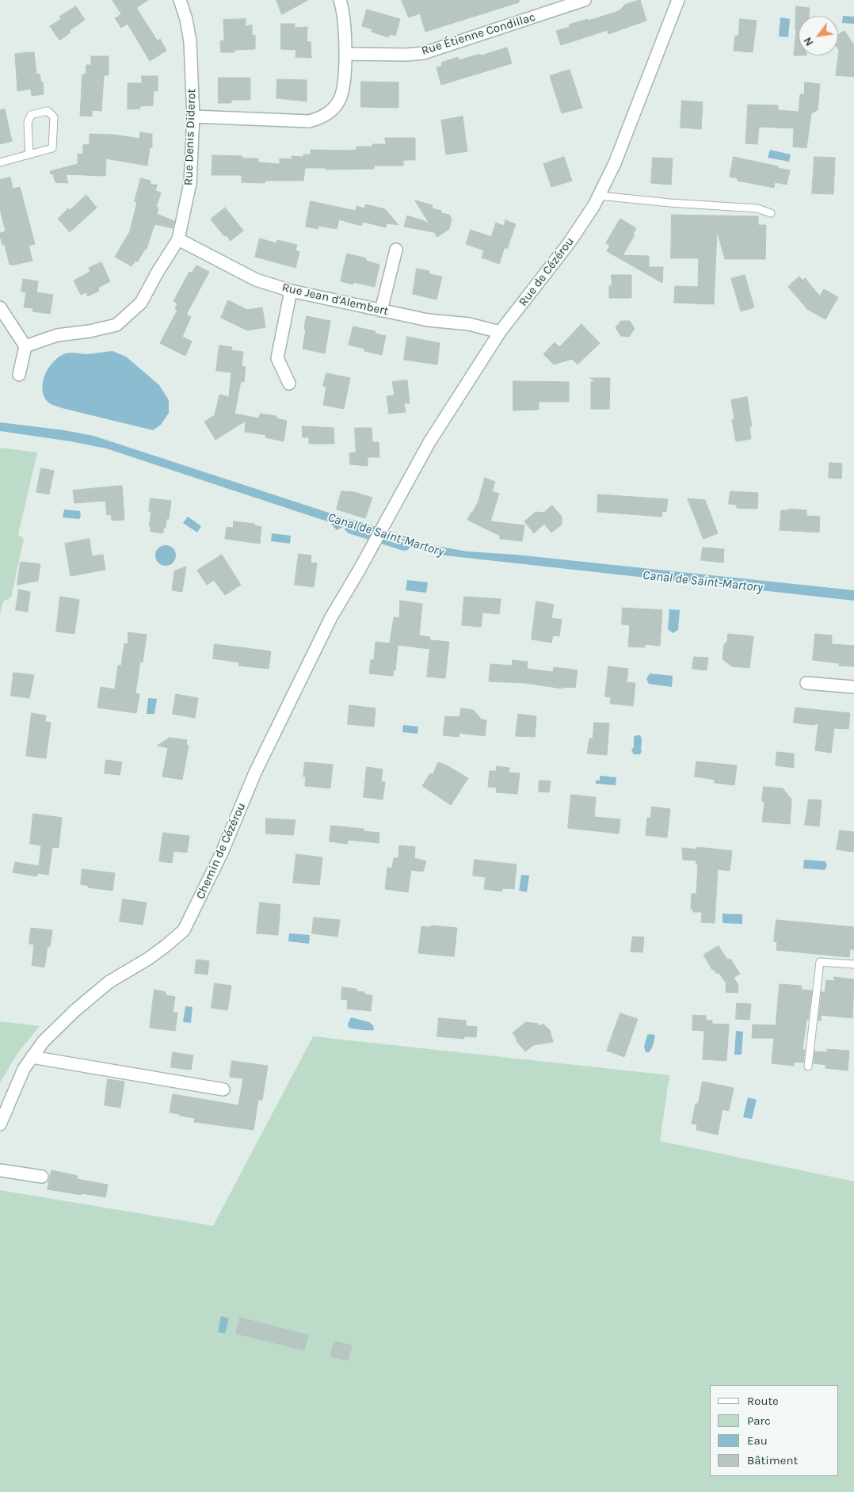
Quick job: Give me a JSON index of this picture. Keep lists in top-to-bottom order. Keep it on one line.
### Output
{"streets":{"street":["Rue Étienne Condillac","Rue Denis Diderot","Rue de Cézérou","Rue Jean d'Alembert","Chemin de Cézérou"]},"crossings":[["Rue Denis Diderot","Rue Jean d'Alembert"],["Rue de Cézérou","Rue Jean d'Alembert"],["Rue de Cézérou","Chemin de Cézérou"]],"water":["Canal de Saint-Martory"],"legend":["Route","Parc","Eau","Bâtiment"],"north":"bottom left"}
